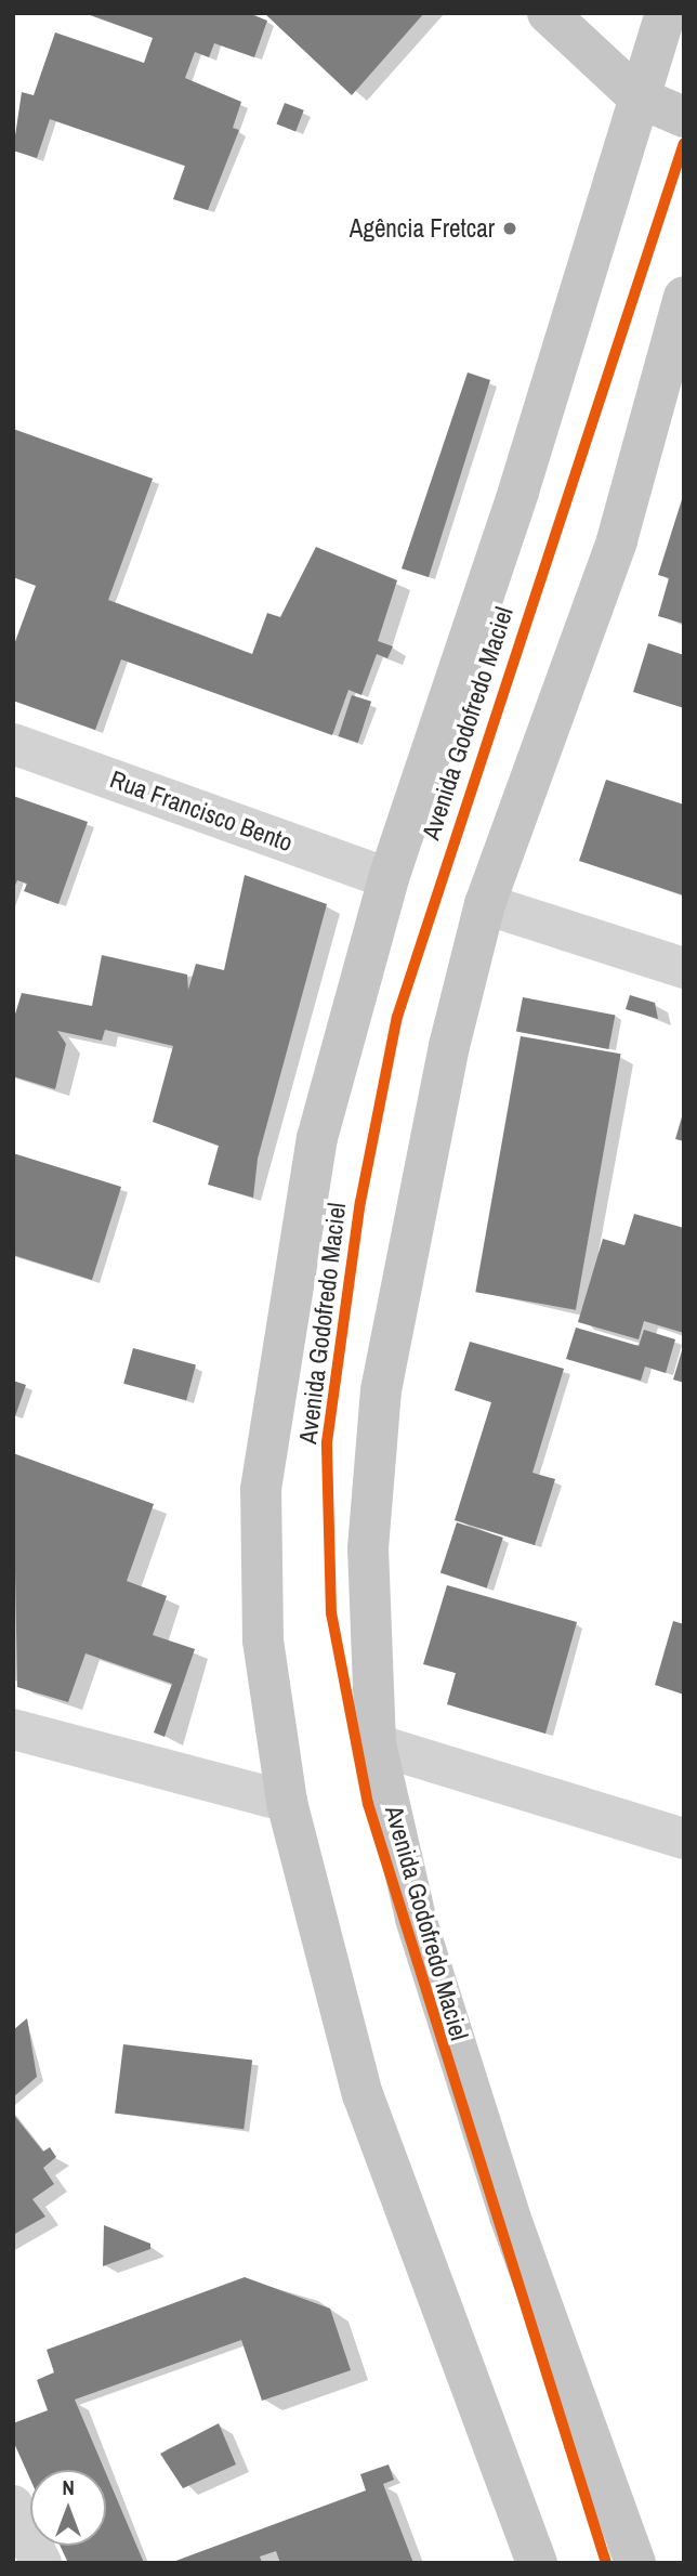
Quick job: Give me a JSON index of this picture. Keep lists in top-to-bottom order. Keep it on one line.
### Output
{"streets":{"main road":["Avenida Godofredo Maciel"],"street":["Rua Francisco Bento"]},"crossings":[["Avenida Godofredo Maciel","Rua Francisco Bento"]],"places":["Agência Fretcar"],"north":"top"}
